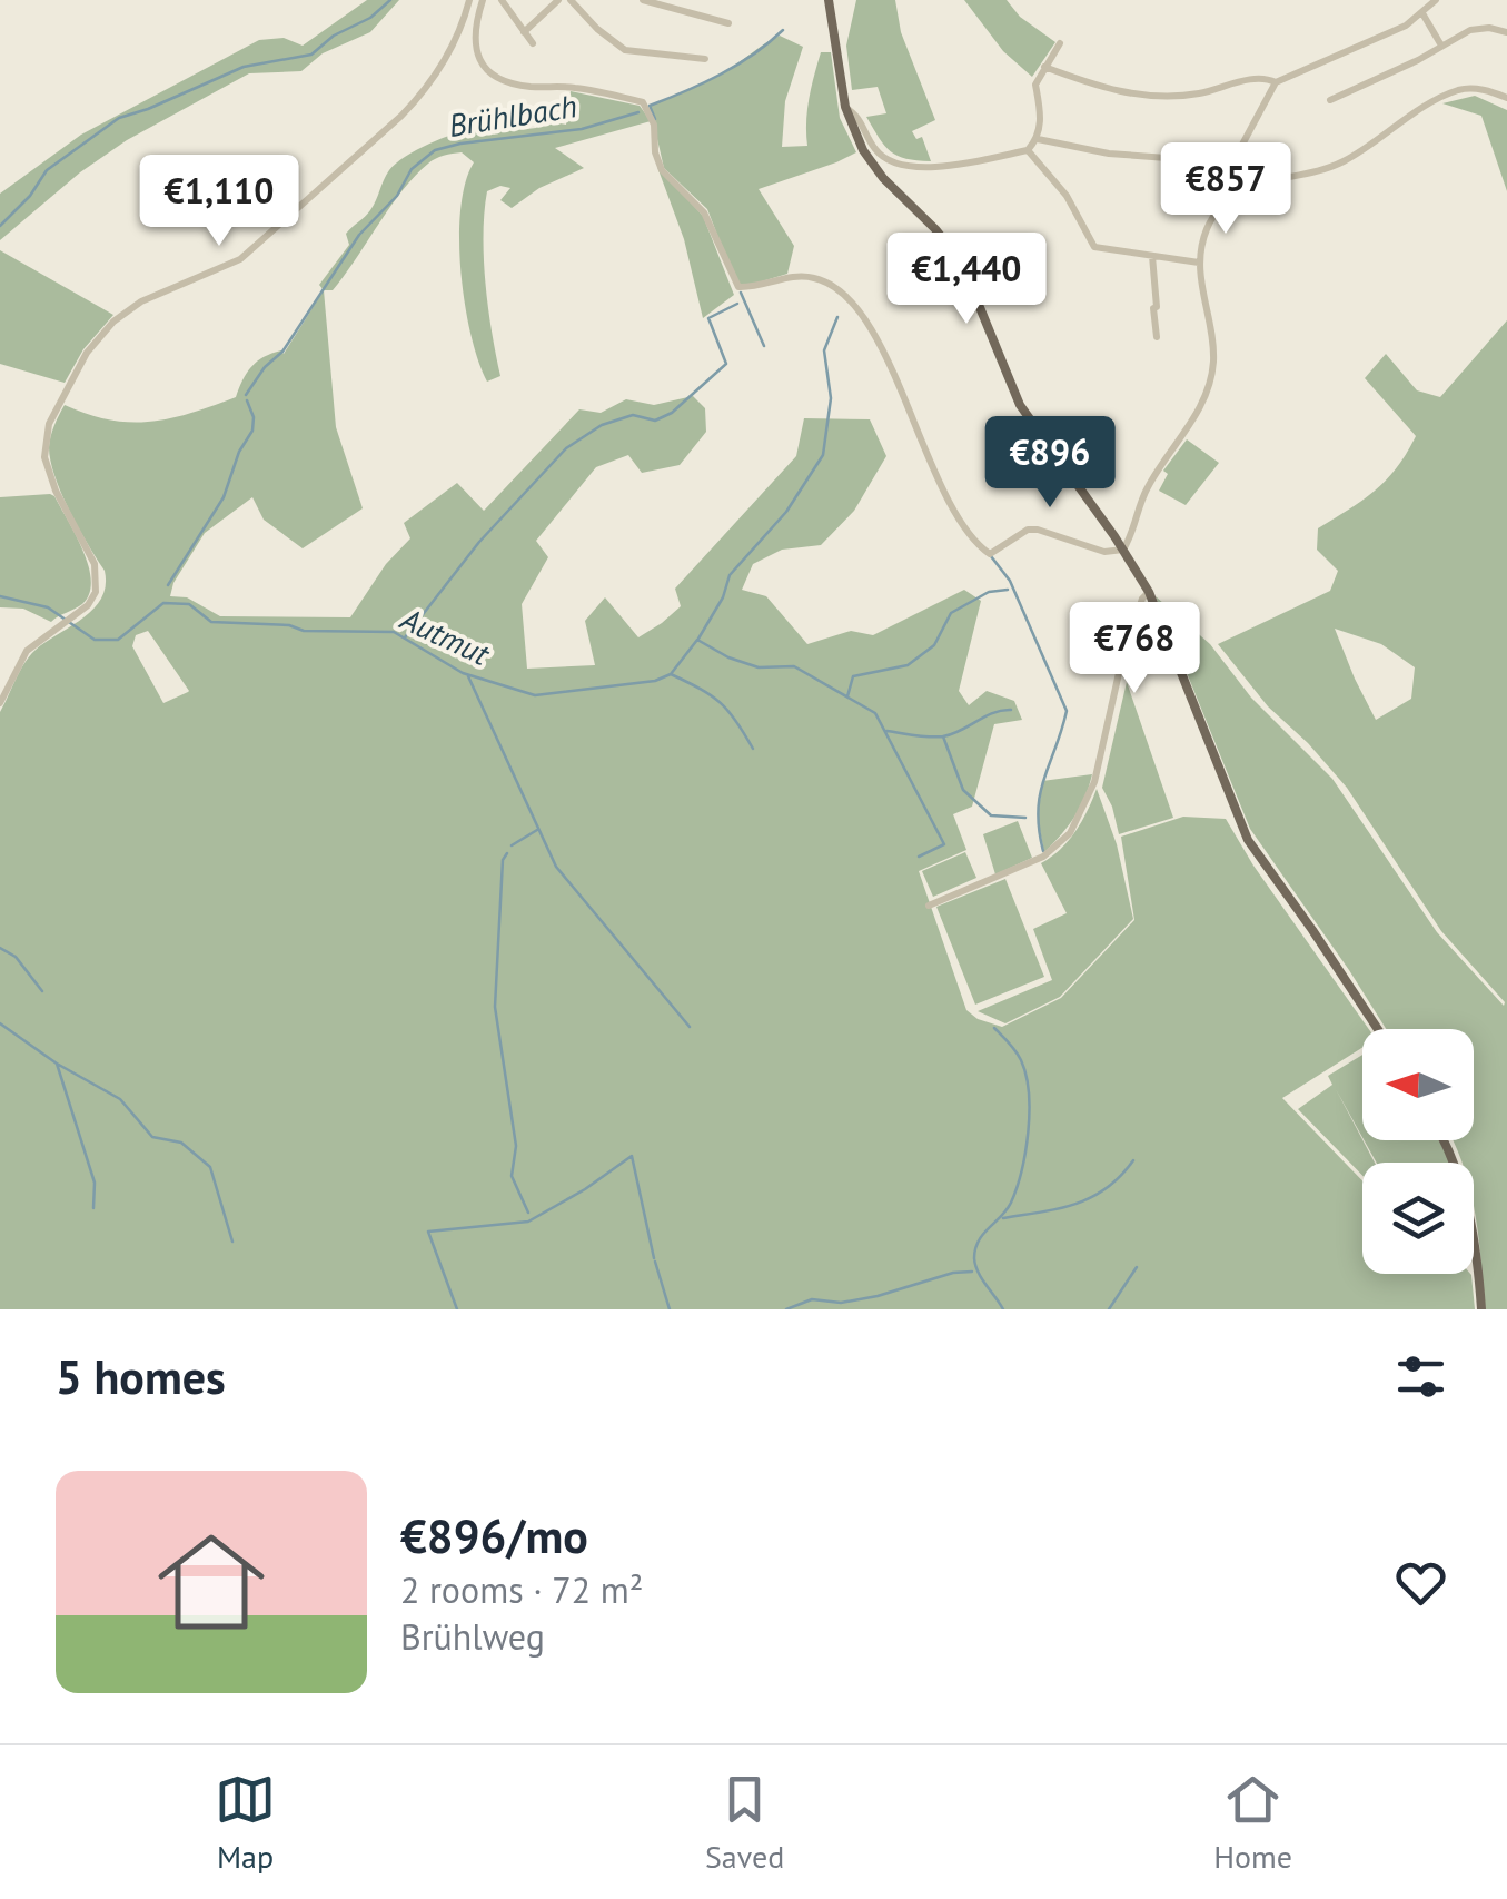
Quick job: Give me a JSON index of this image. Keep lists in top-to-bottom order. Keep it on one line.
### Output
{"water":["Brühlbach","Autmut"],"north":"left","page":{"price":["€857","€1,110","€1,440","€896","€768"],"heading":"5 homes","list":[{"name":"€896/mo","note":"2 rooms · 72 m² · Brühlweg"}],"tabs":["Map","Saved","Home"]}}
